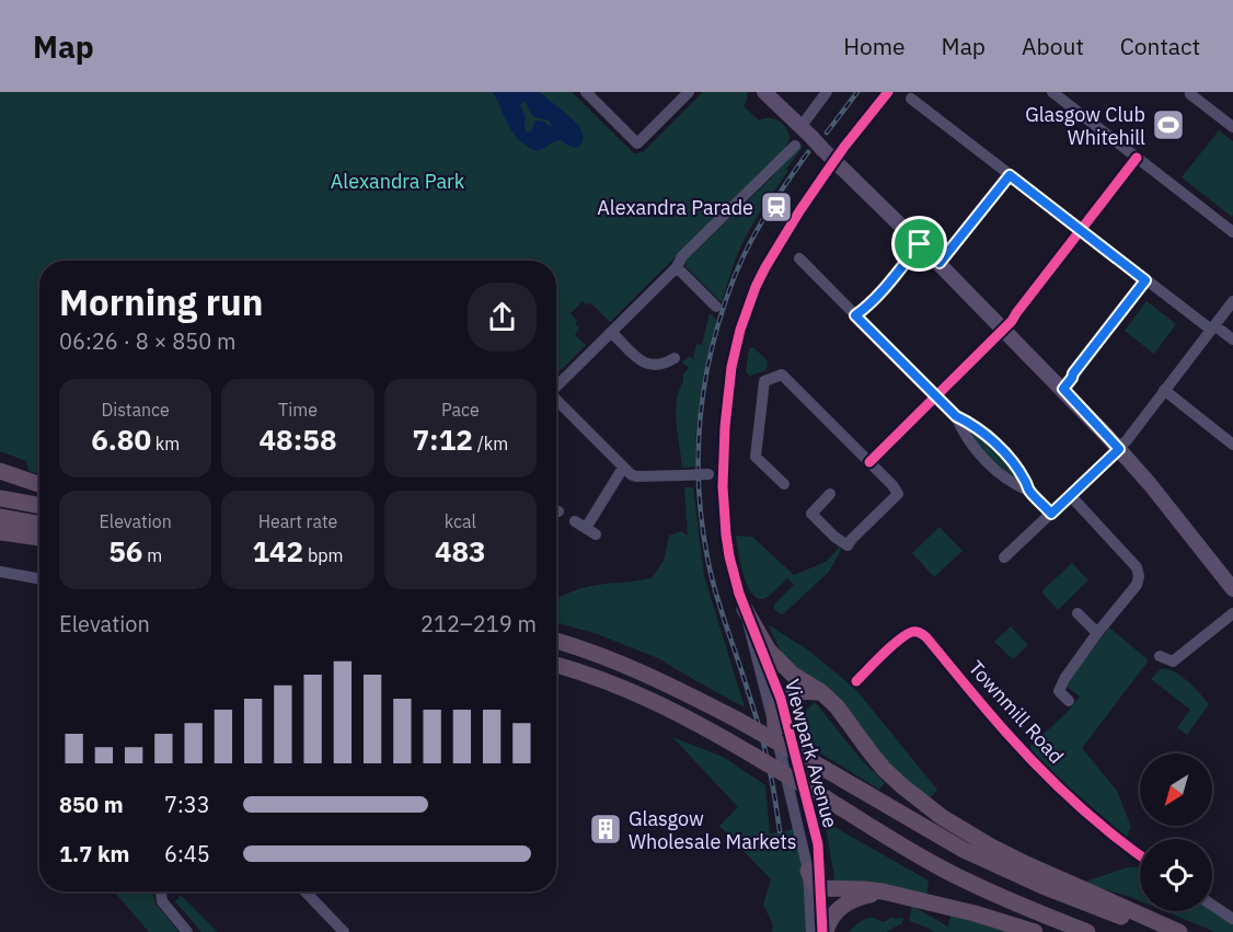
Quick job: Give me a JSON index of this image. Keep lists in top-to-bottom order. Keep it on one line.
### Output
{"streets":{"street":["Townmill Road","Viewpark Avenue"]},"parks":["Alexandra Park"],"places":{"sports":["Glasgow Club Whitehill"],"station":["Alexandra Parade"],"building":["Glasgow Wholesale Markets"]},"north":"bottom left","page":{"header":"Map","nav":["Home","Map","About","Contact"],"heading":["Morning run","06:26 · 8 × 850 m"],"stats":[["Distance","6.80 km"],["Time","48:58"],["Pace","7:12 /km"],["Elevation","56 m"],["Heart rate","142 bpm"],["kcal","483"]],"chart":["Elevation","212–219 m"],"list":[{"name":"850 m","note":"7:33"},{"name":"1.7 km","note":"6:45"}]}}
